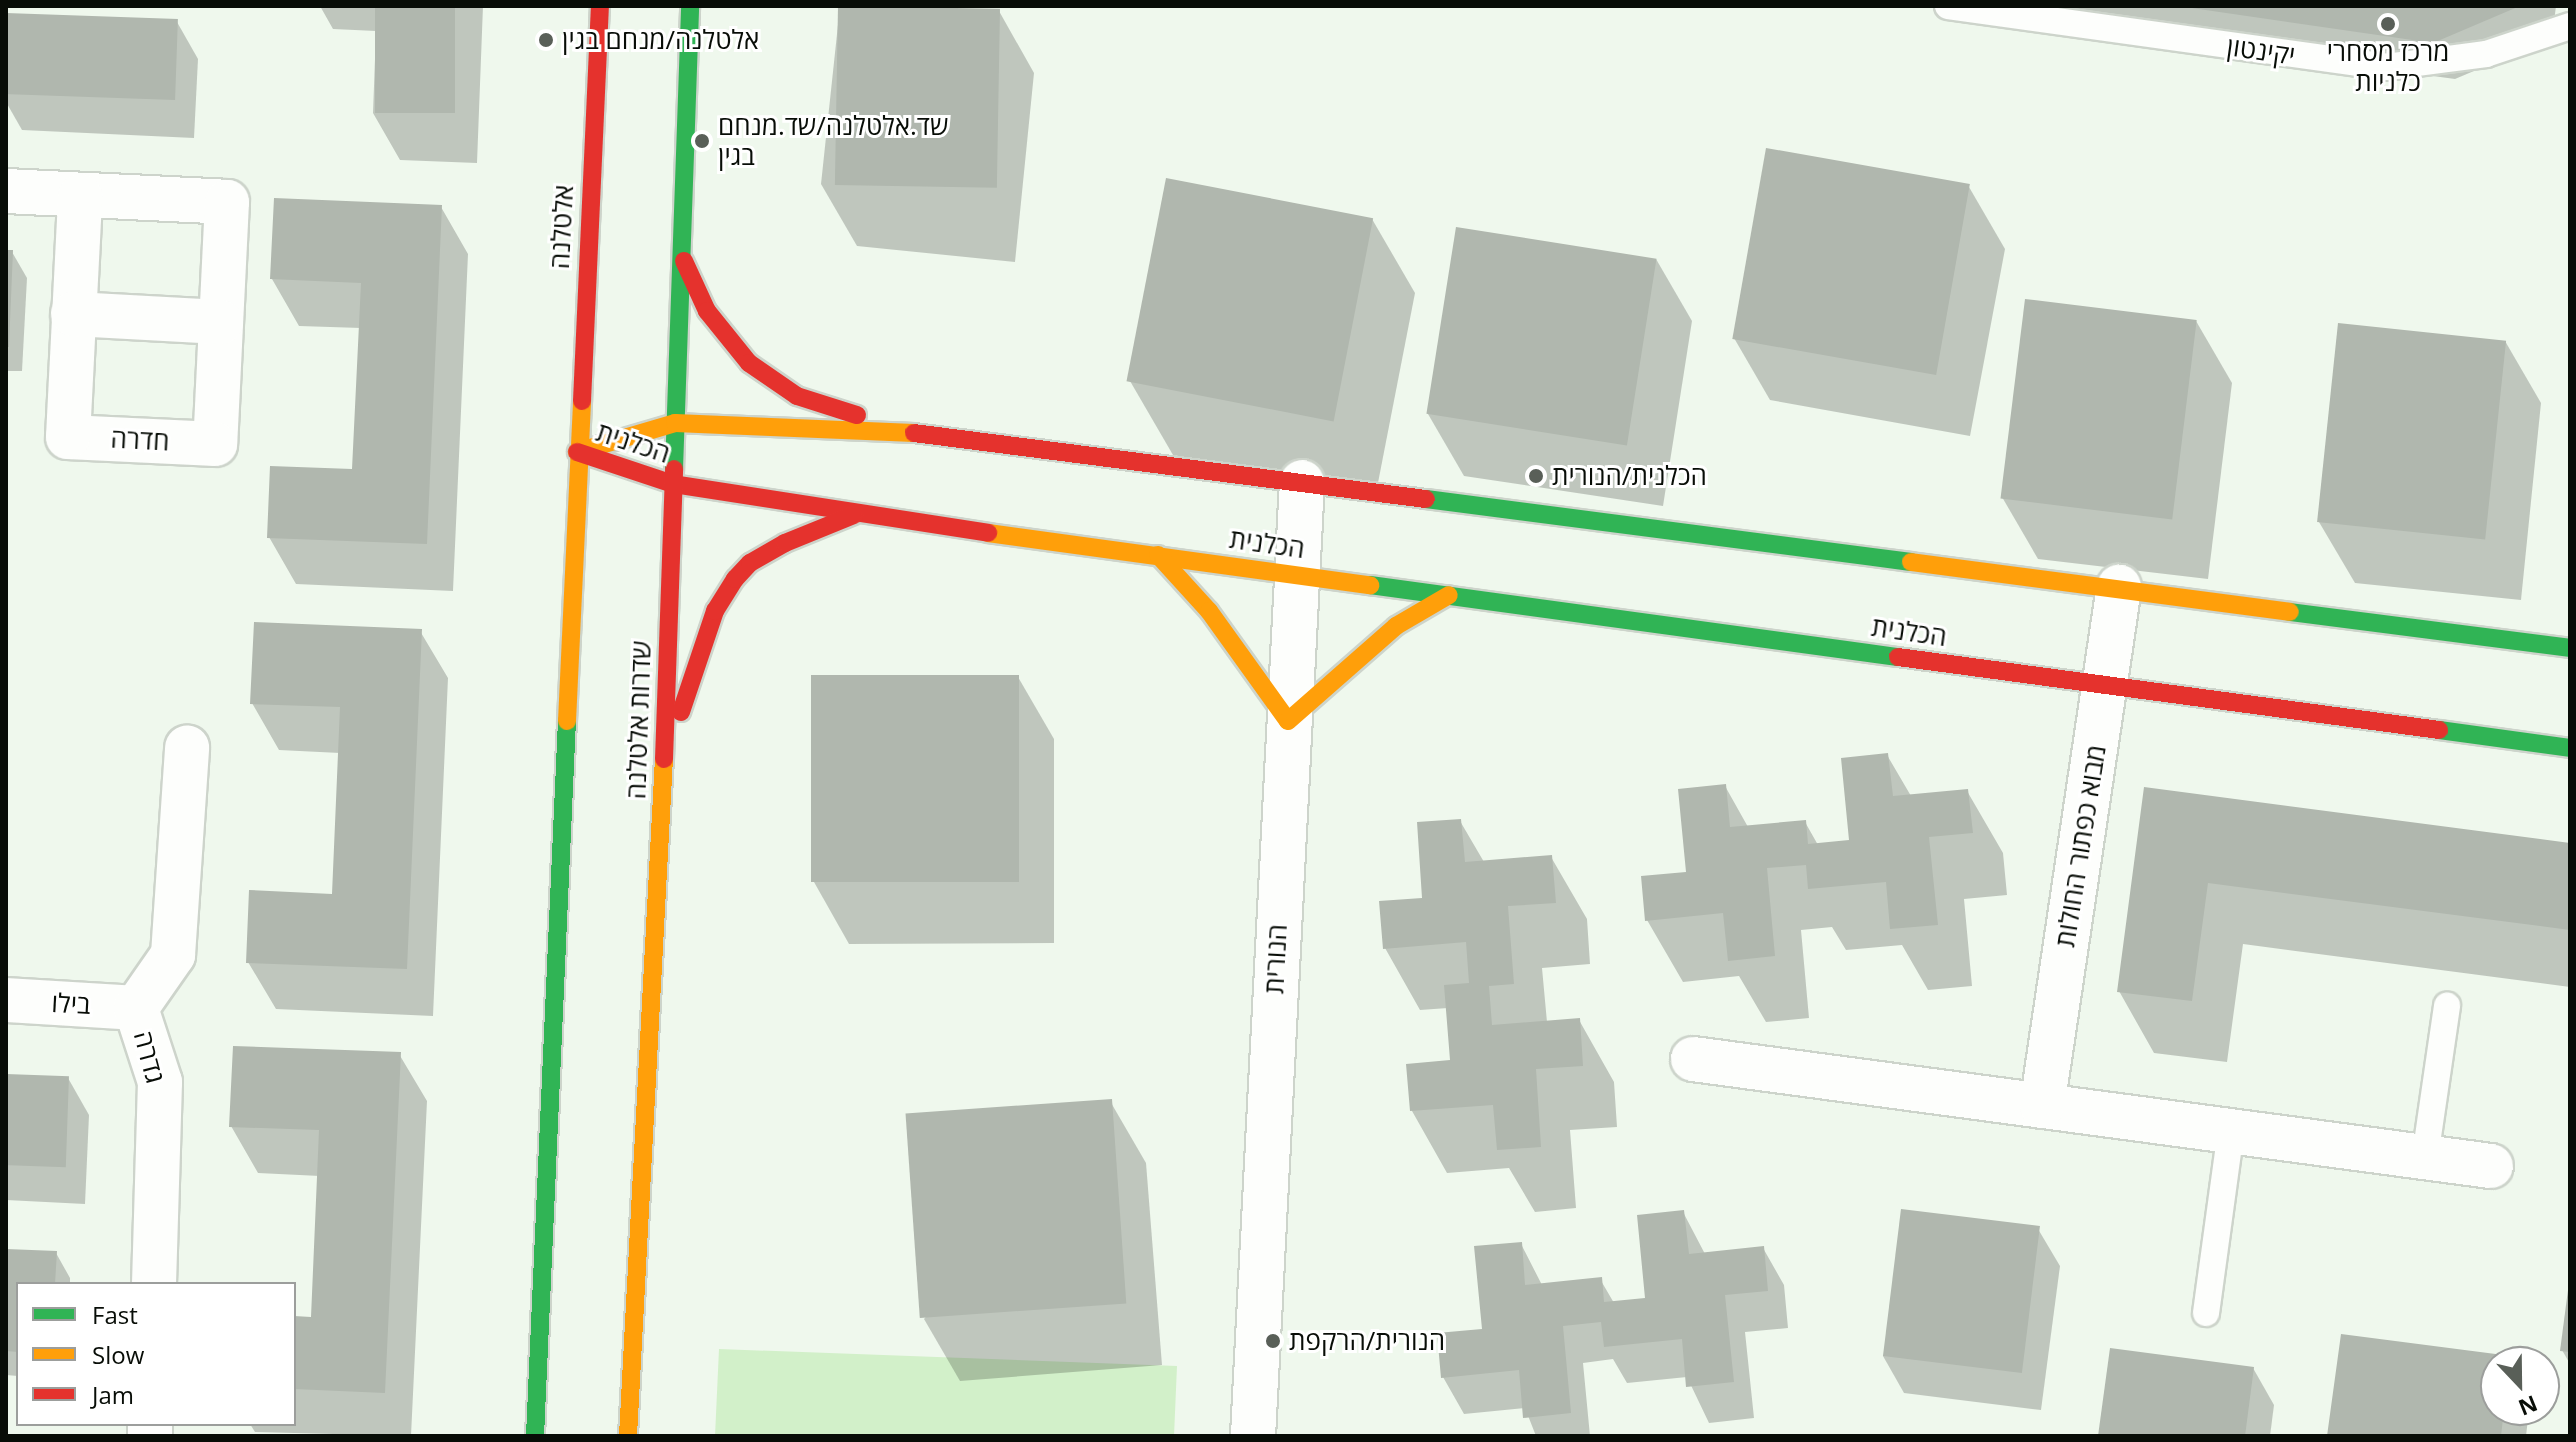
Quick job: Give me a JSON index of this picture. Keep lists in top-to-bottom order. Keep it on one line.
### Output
{"streets":{"street":["אלטלנה","חדרה","הכלנית","שדרות אלטלנה","מבוא כפתור החולות","הנורית","בילו","גדרה"],"lane":["יקינטון"]},"crossings":[["אלטלנה","הכלנית"],["הכלנית","שדרות אלטלנה"],["הכלנית","מבוא כפתור החולות"],["הכלנית","הנורית"],["בילו","גדרה"]],"places":["מרכז מסחרי כלניות","אלטלנה/מנחם בגין","שד.אלטלנה/שד.מנחם בגין","הכלנית/הנורית","הנורית/הרקפת"],"legend":["Fast","Slow","Jam"],"north":"bottom"}
